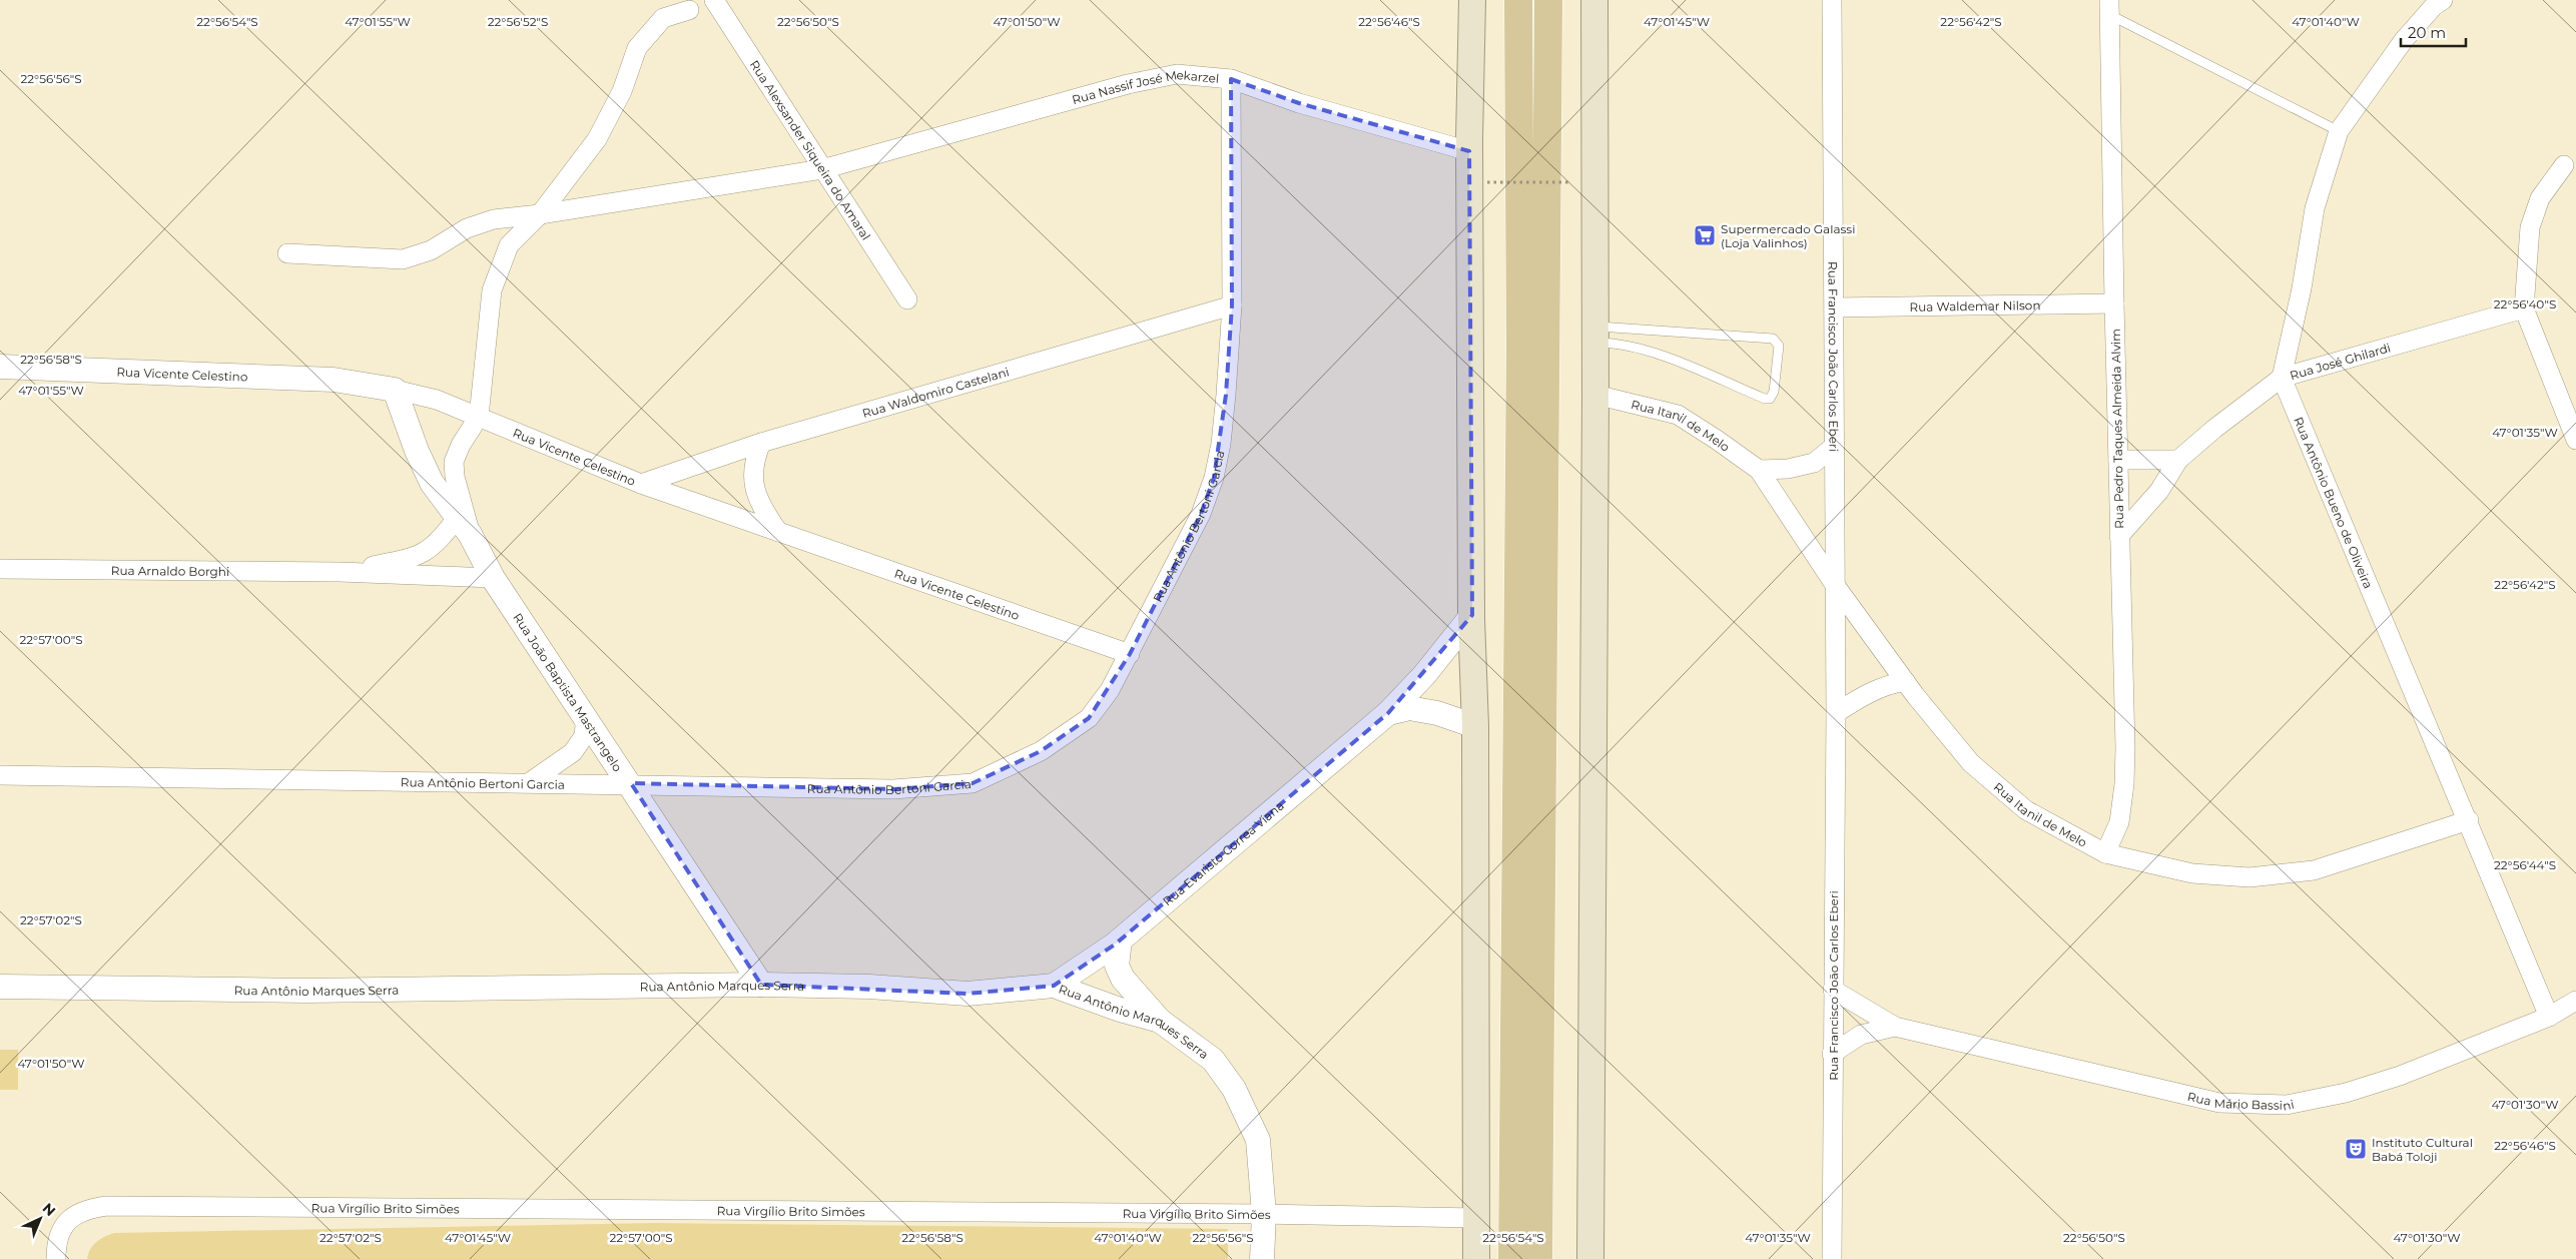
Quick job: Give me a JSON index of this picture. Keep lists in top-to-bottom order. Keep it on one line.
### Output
{"streets":{"street":["Rua Nassif José Mekarzel","Rua Alexsander Siqueira do Amaral","Rua Waldemar Nilson","Rua Francisco João Carlos Eberi","Rua José Ghilardi","Rua Vicente Celestino","Rua Waldomiro Castelani","Rua Itanil de Melo","Rua Pedro Taques Almeida Alvim","Rua Antônio Bueno de Oliveira","Rua Antônio Bertoni Garcia","Rua Arnaldo Borghi","Rua João Baptista Mastrangelo","Rua Evaristo Correa Viana","Rua Antônio Marques Serra","Rua Mário Bassini","Rua Virgílio Brito Simões"]},"crossings":[["Rua Nassif José Mekarzel","Rua Alexsander Siqueira do Amaral"],["Rua Nassif José Mekarzel","Rua Antônio Bertoni Garcia"],["Rua Waldemar Nilson","Rua Francisco João Carlos Eberi"],["Rua Waldemar Nilson","Rua Pedro Taques Almeida Alvim"],["Rua Francisco João Carlos Eberi","Rua Itanil de Melo"],["Rua Francisco João Carlos Eberi","Rua Mário Bassini"],["Rua José Ghilardi","Rua Pedro Taques Almeida Alvim"],["Rua José Ghilardi","Rua Antônio Bueno de Oliveira"],["Rua Vicente Celestino","Rua Waldomiro Castelani"],["Rua Vicente Celestino","Rua Antônio Bertoni Garcia"],["Rua Vicente Celestino","Rua João Baptista Mastrangelo"],["Rua Waldomiro Castelani","Rua Antônio Bertoni Garcia"],["Rua Itanil de Melo","Rua Pedro Taques Almeida Alvim"],["Rua Itanil de Melo","Rua Antônio Bueno de Oliveira"],["Rua Antônio Bueno de Oliveira","Rua Mário Bassini"],["Rua Antônio Bertoni Garcia","Rua João Baptista Mastrangelo"],["Rua Arnaldo Borghi","Rua João Baptista Mastrangelo"],["Rua João Baptista Mastrangelo","Rua Antônio Marques Serra"],["Rua Evaristo Correa Viana","Rua Antônio Marques Serra"],["Rua Antônio Marques Serra","Rua Virgílio Brito Simões"]],"places":{"supermarket":["Supermercado Galassi (Loja Valinhos)"],"theatre":["Instituto Cultural Babá Toloji"]},"scale_bar":"20 m","north":"top right","coordinates":["22°56'54\"S","22°56'52\"S","22°56'50\"S","22°56'46\"S","22°56'42\"S","47°01'55\"W","47°01'50\"W","47°01'45\"W","47°01'40\"W","22°56'56\"S","22°56'40\"S","22°56'58\"S","47°01'35\"W","22°57'00\"S","22°56'44\"S","22°57'02\"S","47°01'30\"W"]}
